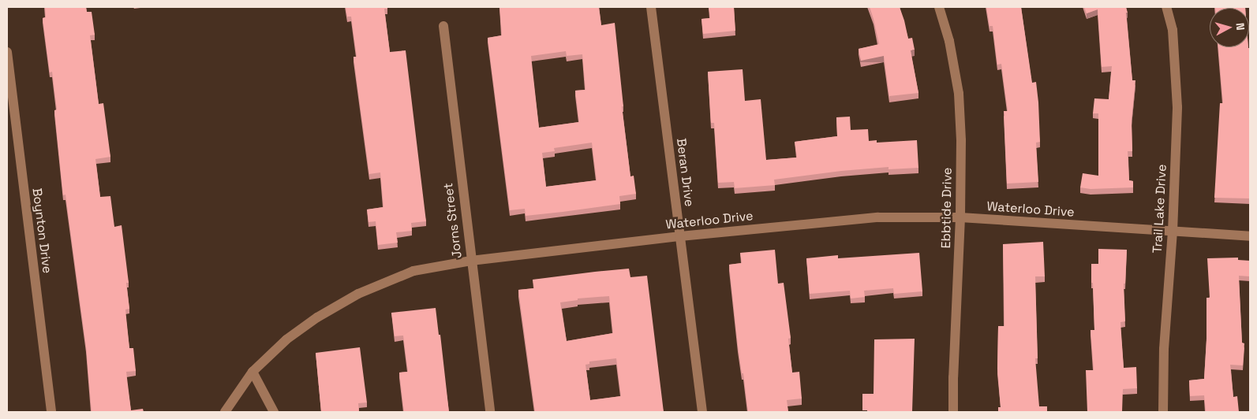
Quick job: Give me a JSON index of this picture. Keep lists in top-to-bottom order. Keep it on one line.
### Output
{"streets":{"street":["Beran Drive","Ebbtide Drive","Trail Lake Drive","Waterloo Drive","Jorns Street","Boynton Drive"]},"crossings":[["Beran Drive","Waterloo Drive"],["Ebbtide Drive","Waterloo Drive"],["Trail Lake Drive","Waterloo Drive"],["Waterloo Drive","Jorns Street"]],"north":"right"}
